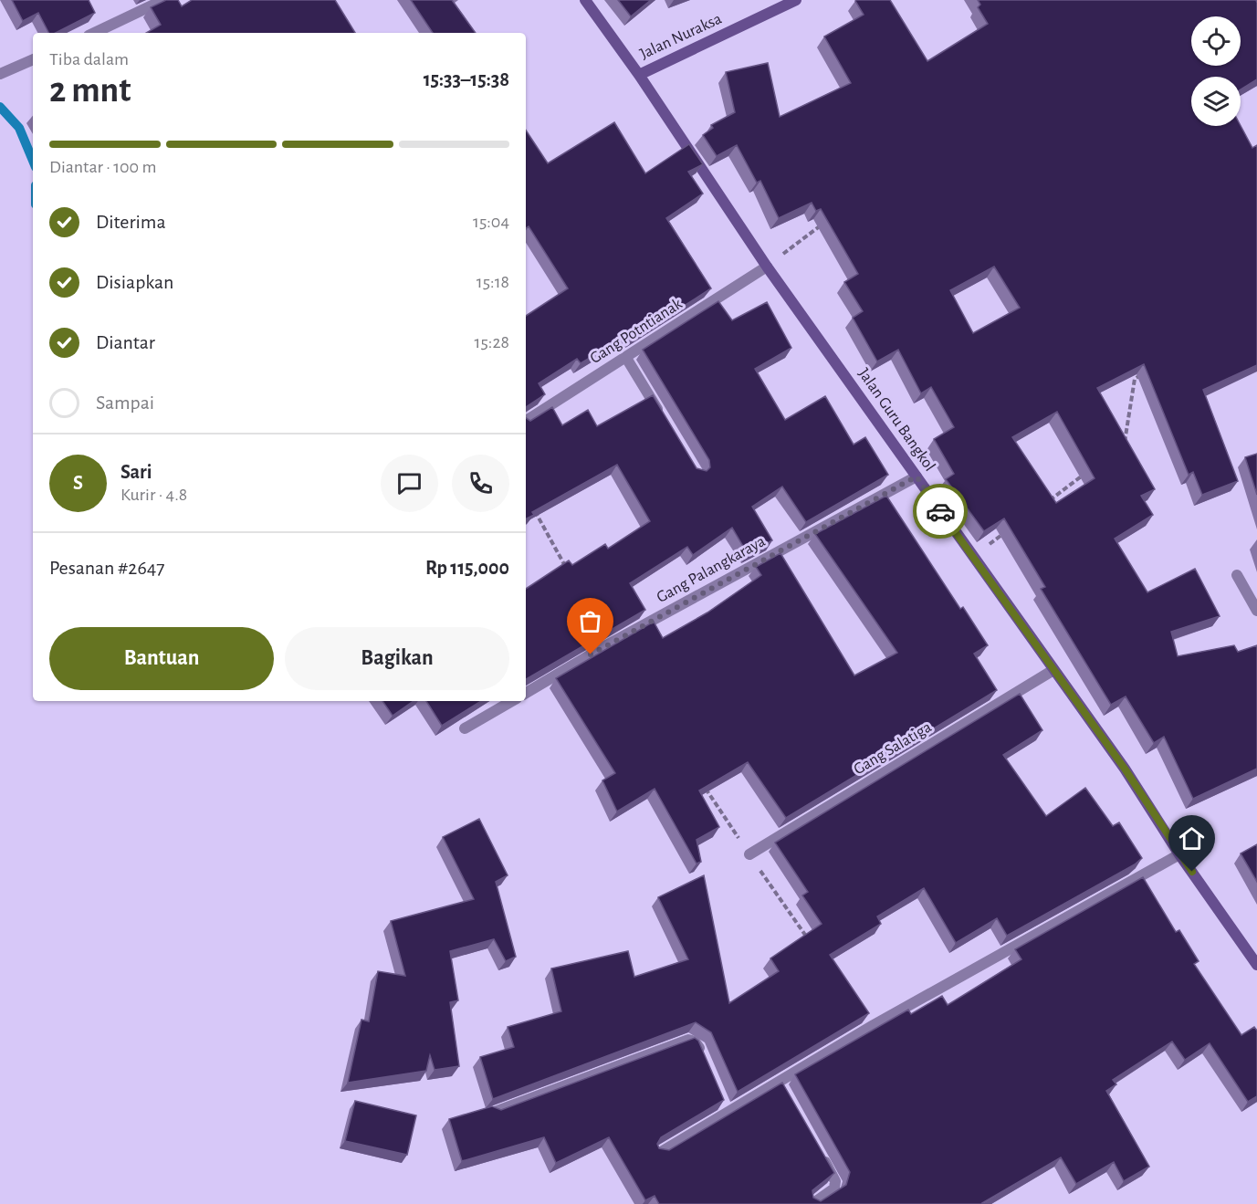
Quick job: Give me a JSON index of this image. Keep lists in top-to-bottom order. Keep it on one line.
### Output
{"streets":{"street":["Jalan Nuraksa","Gang Potntianak","Jalan Guru Bangkol","Gang Palangkaraya","Gang Salatiga"]},"crossings":[["Jalan Nuraksa","Jalan Guru Bangkol"],["Gang Potntianak","Jalan Guru Bangkol"],["Jalan Guru Bangkol","Gang Palangkaraya"],["Jalan Guru Bangkol","Gang Salatiga"]],"page":{"heading":["2 mnt","Tiba dalam","15:33–15:38"],"panel":["Sari","Kurir · 4.8","Pesanan #2647","Rp 115,000"],"bar":"Diantar · 100 m","list":[["Diterima","15:04"],["Disiapkan","15:18"],["Diantar","15:28"],"Sampai"],"round":"S","buttons":["Bantuan","Bagikan"]}}
